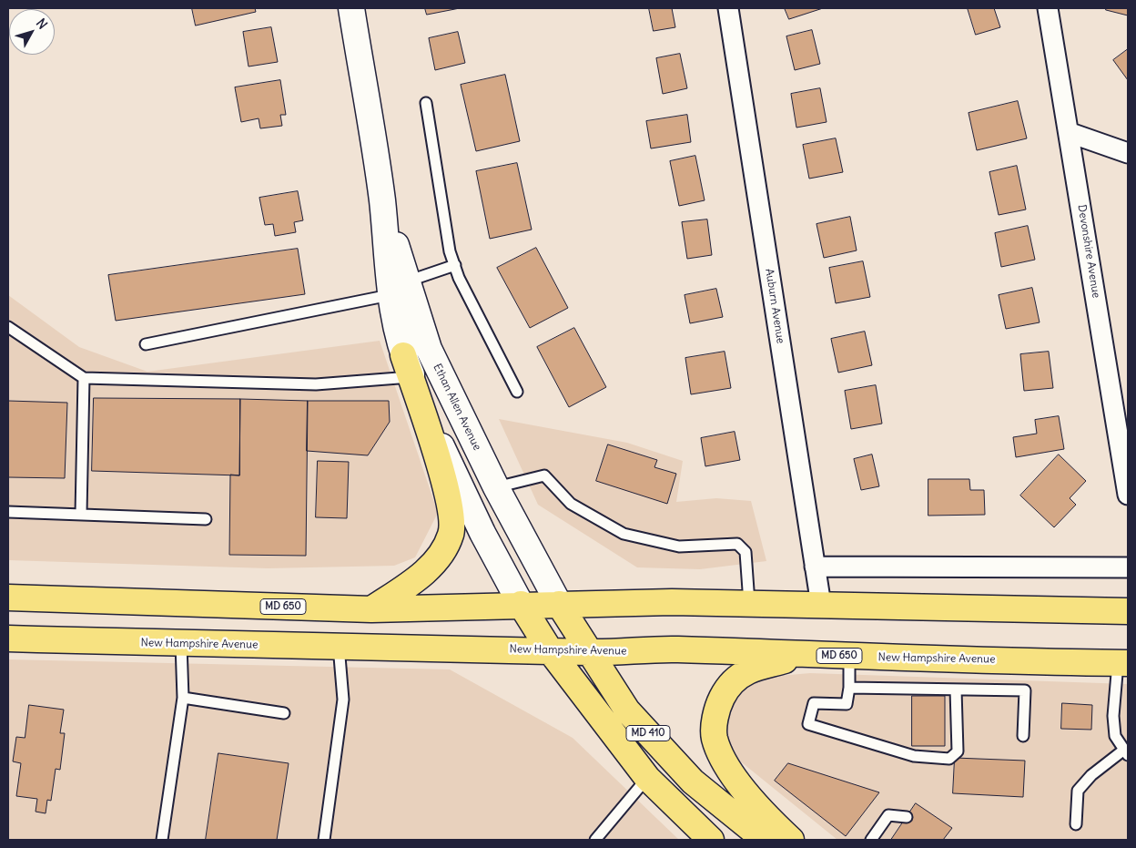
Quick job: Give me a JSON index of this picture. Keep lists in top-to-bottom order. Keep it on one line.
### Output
{"streets":{"main road":["Ethan Allen Avenue","MD 650","New Hampshire Avenue","MD 410"],"street":["Devonshire Avenue","Auburn Avenue"]},"crossings":[["Auburn Avenue","MD 650"],["Ethan Allen Avenue","MD 650"],["Ethan Allen Avenue","MD 410"],["MD 650","MD 410"],["New Hampshire Avenue","MD 410"]],"north":"top right"}
